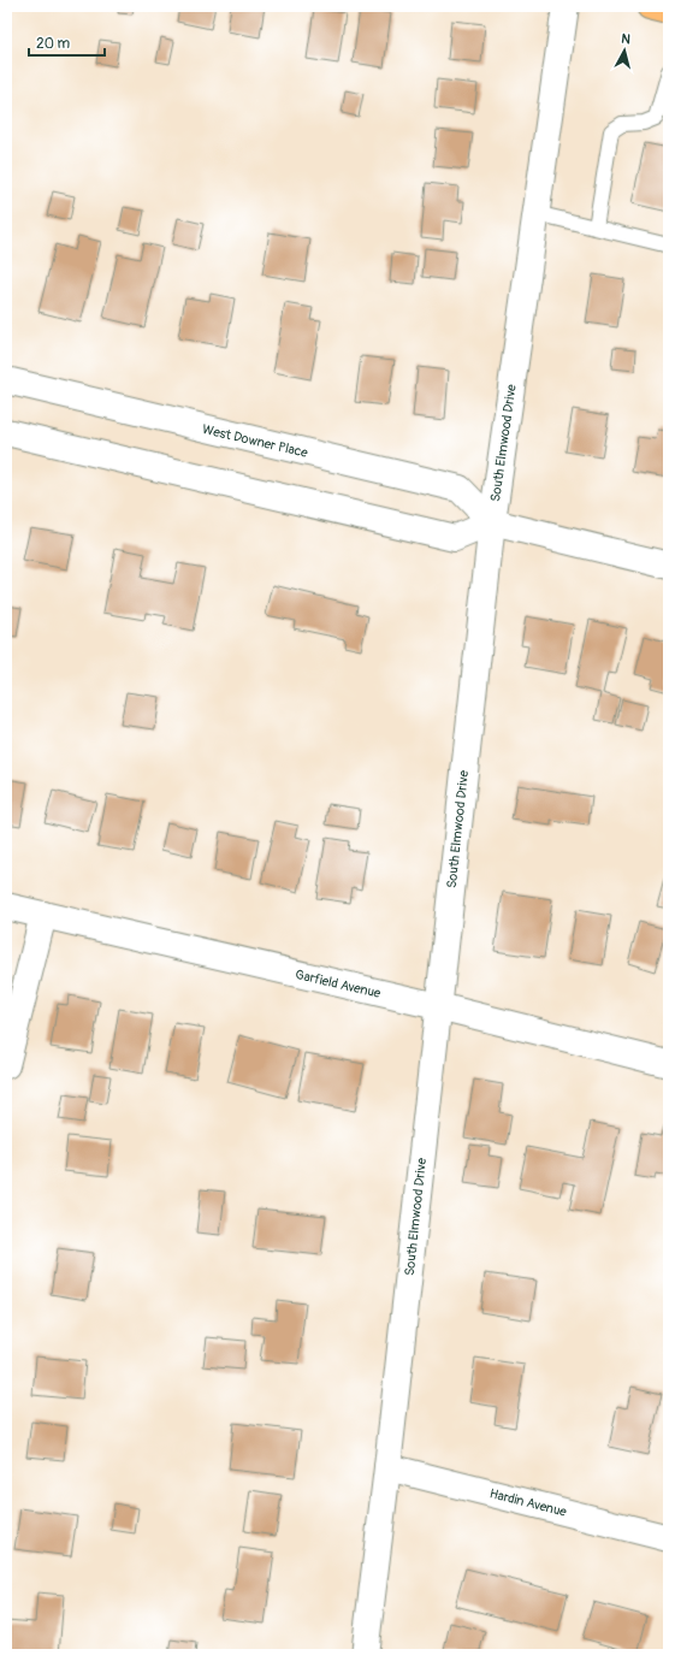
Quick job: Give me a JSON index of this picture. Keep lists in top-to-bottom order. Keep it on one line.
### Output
{"streets":{"street":["West Downer Place","South Elmwood Drive","Garfield Avenue","Hardin Avenue"]},"crossings":[["West Downer Place","South Elmwood Drive"],["South Elmwood Drive","Garfield Avenue"],["South Elmwood Drive","Hardin Avenue"]],"scale_bar":"20 m","north":"top"}
